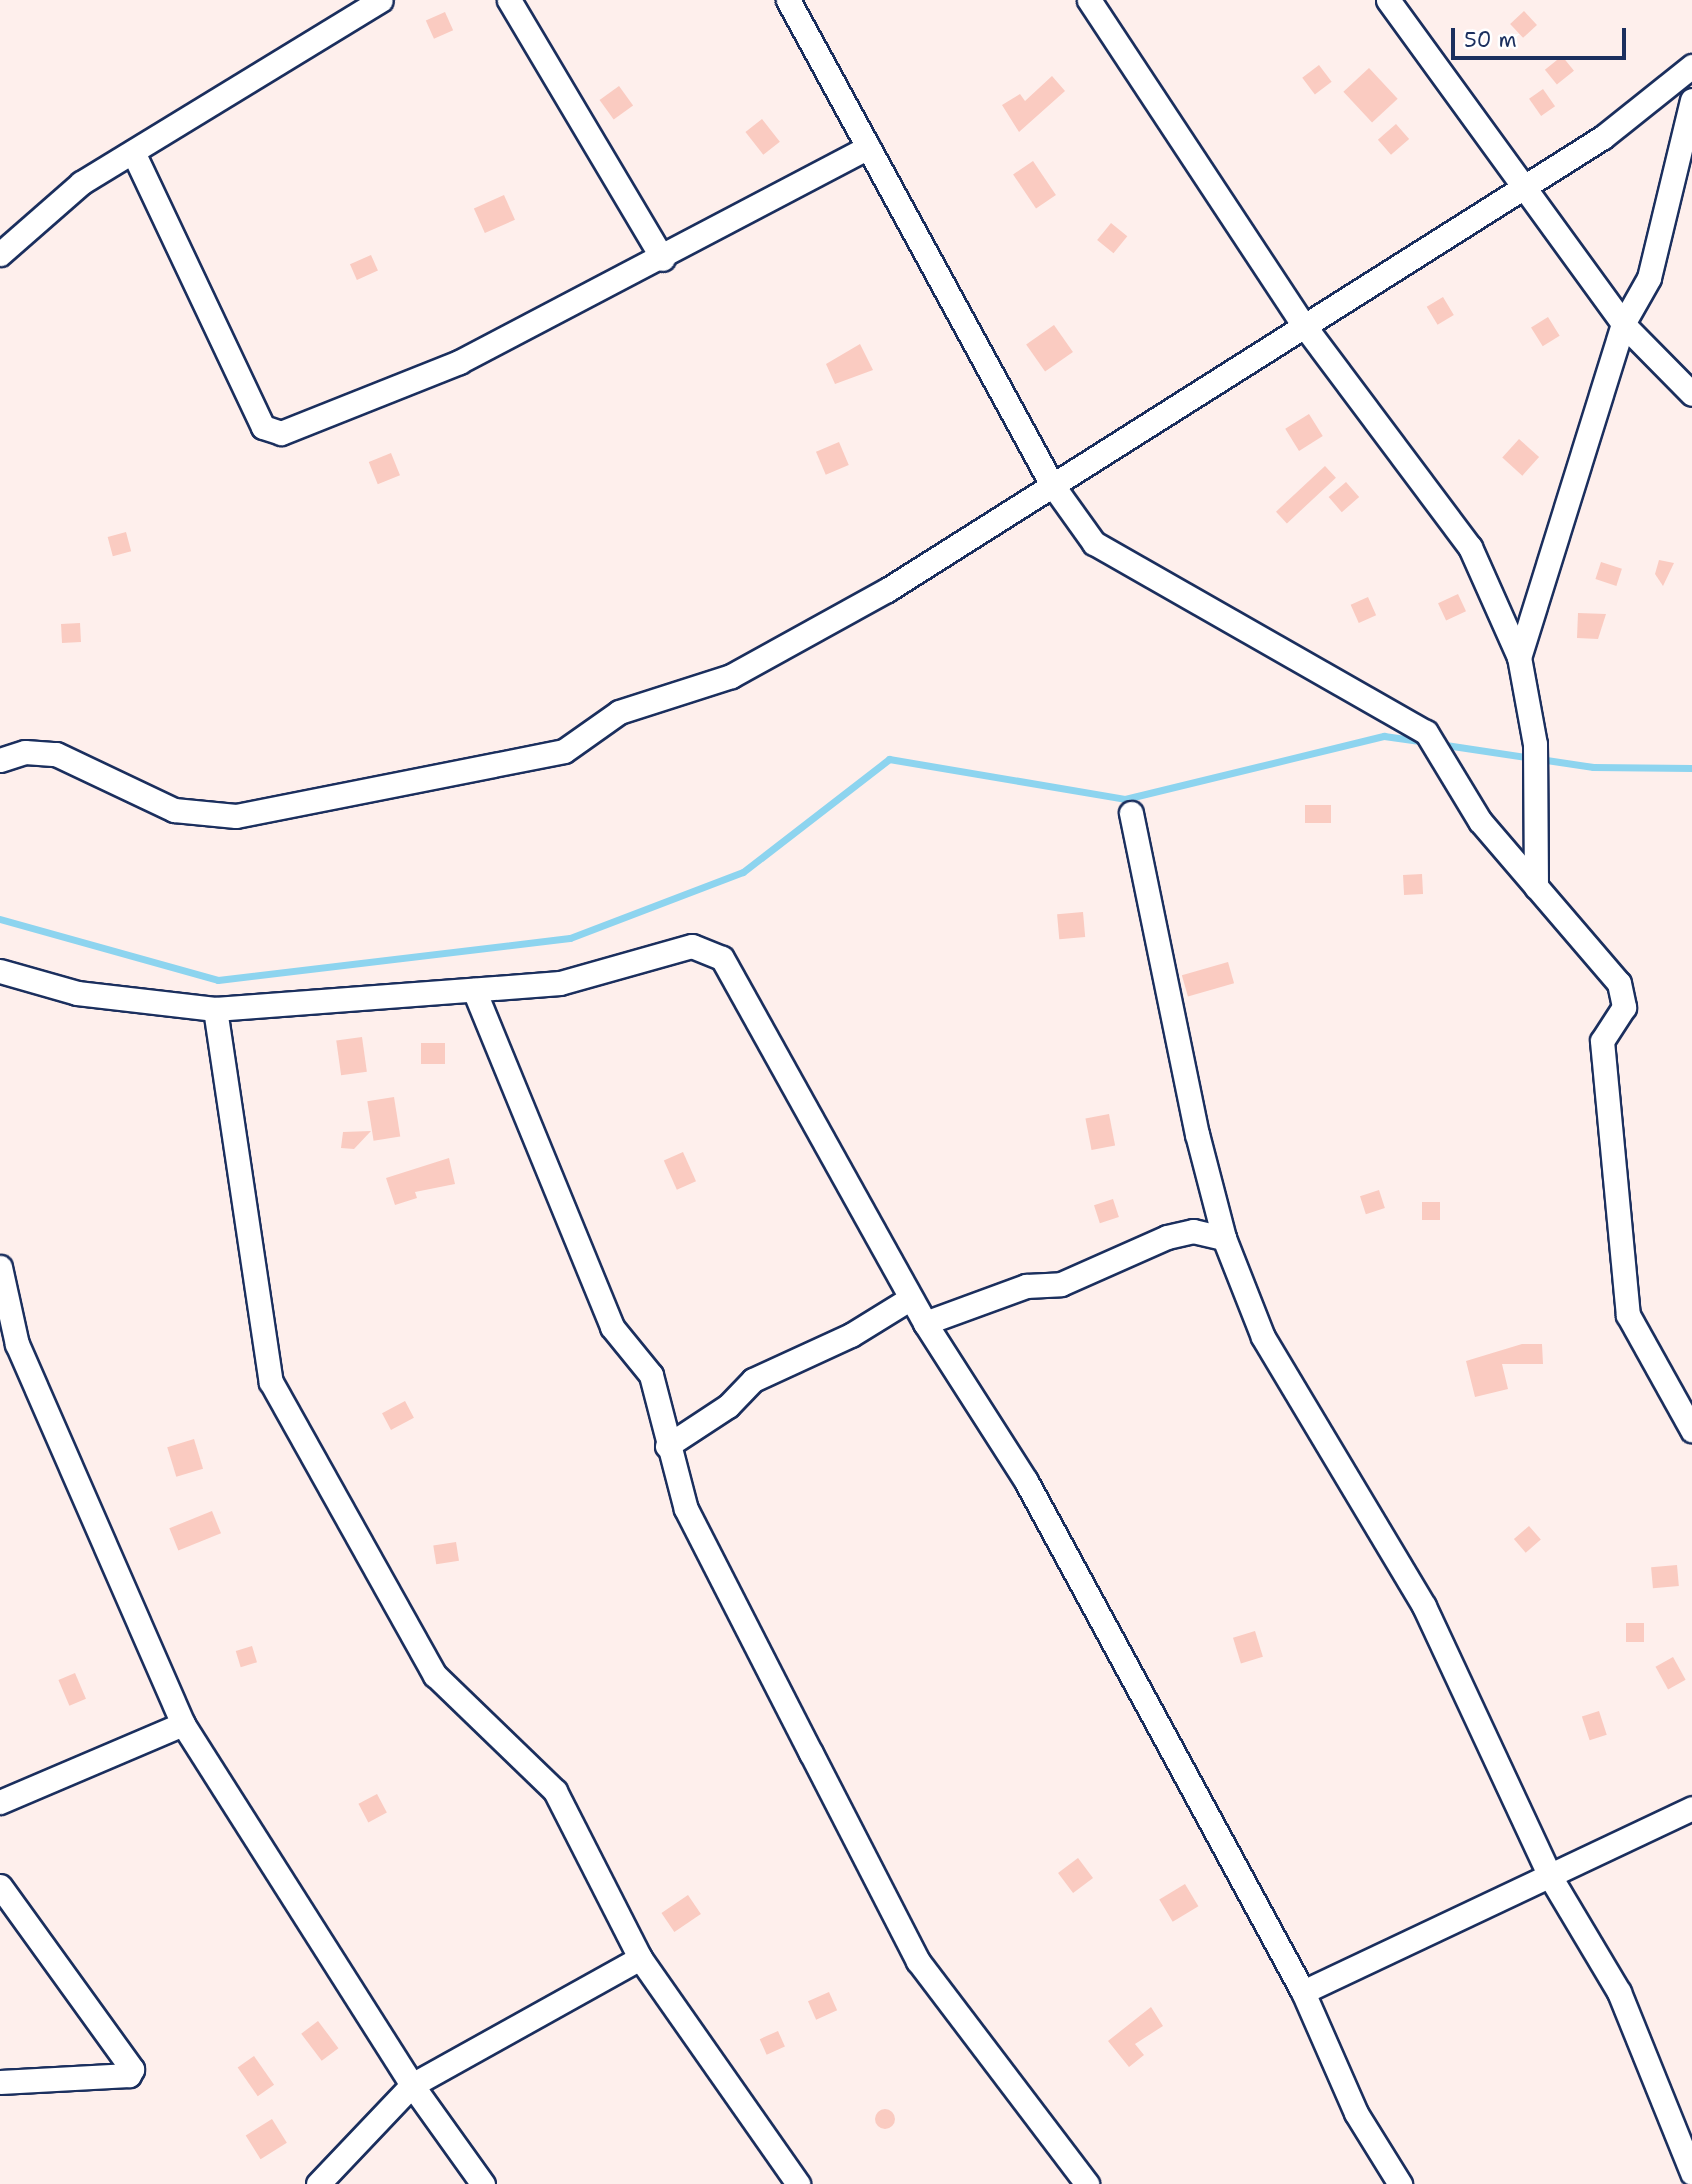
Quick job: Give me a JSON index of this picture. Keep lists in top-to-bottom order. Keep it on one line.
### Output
{"scale_bar":"50 m"}
